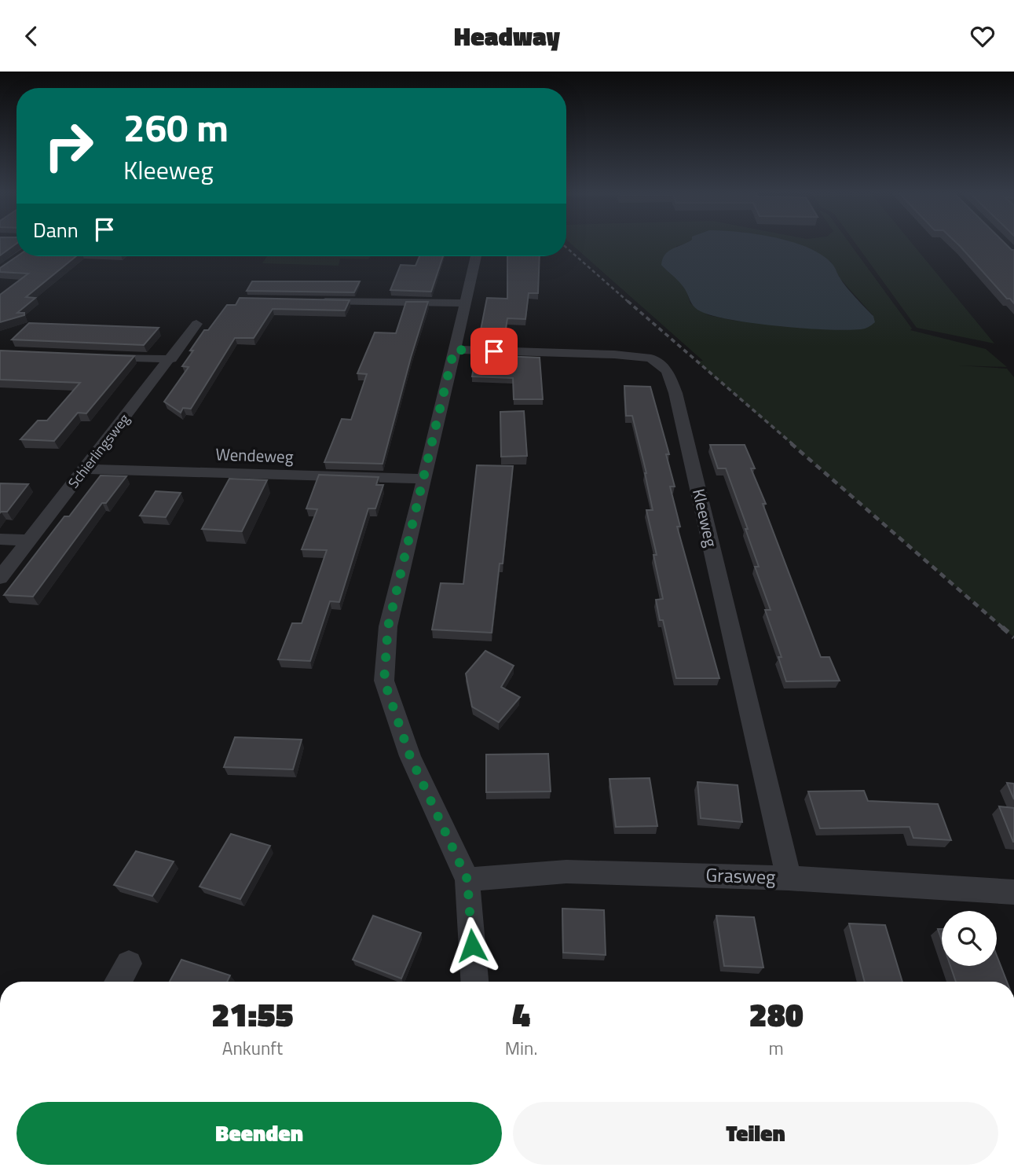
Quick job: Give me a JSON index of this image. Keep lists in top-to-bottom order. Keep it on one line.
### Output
{"streets":{"street":["Schierlingsweg","Wendeweg","Kleeweg","Grasweg"]},"crossings":[["Schierlingsweg","Wendeweg"],["Kleeweg","Grasweg"]],"page":{"header":"Headway","turn":["260 m","Kleeweg"],"then":"Dann","eta":["21:55","Ankunft","4","Min.","280","m"],"buttons":["Beenden","Teilen"]}}
